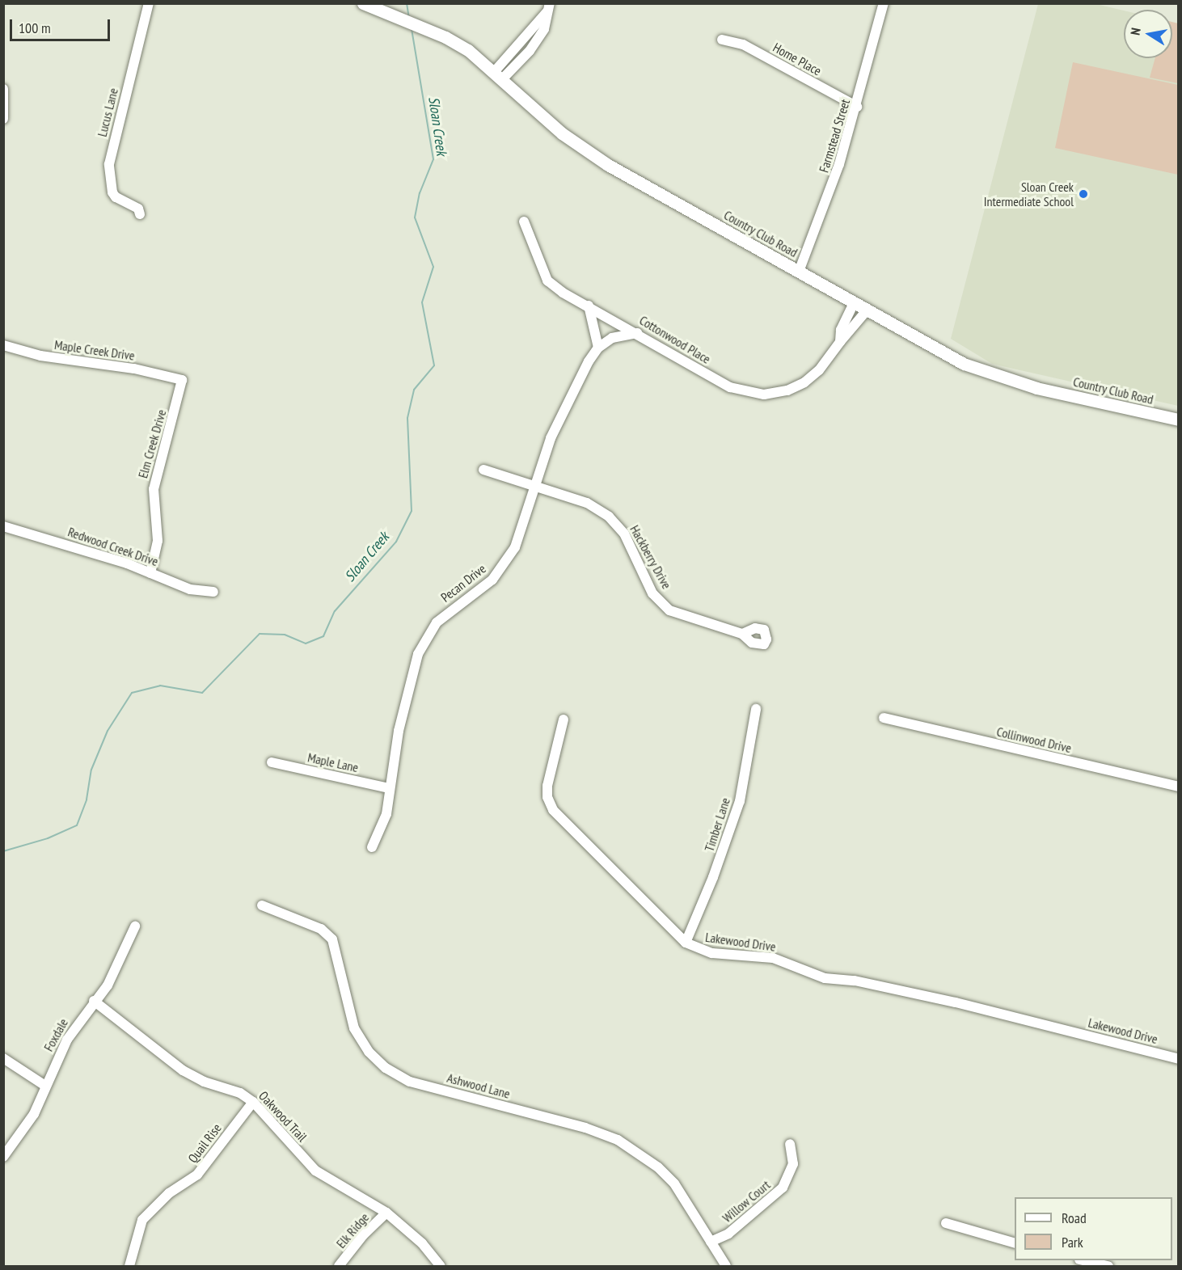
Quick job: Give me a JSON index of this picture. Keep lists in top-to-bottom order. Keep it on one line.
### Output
{"streets":{"main road":["Country Club Road"],"street":["Home Place","Lucus Lane","Farmstead Street","Cottonwood Place","Maple Creek Drive","Elm Creek Drive","Redwood Creek Drive","Hackberry Drive","Pecan Drive","Collinwood Drive","Maple Lane","Timber Lane","Lakewood Drive","Foxdale","Ashwood Lane","Oakwood Trail","Quail Rise","Willow Court","Elk Ridge"]},"crossings":[["Home Place","Farmstead Street"],["Farmstead Street","Country Club Road"],["Country Club Road","Cottonwood Place"],["Maple Creek Drive","Elm Creek Drive"],["Elm Creek Drive","Redwood Creek Drive"],["Hackberry Drive","Pecan Drive"],["Pecan Drive","Maple Lane"],["Timber Lane","Lakewood Drive"],["Foxdale","Oakwood Trail"],["Ashwood Lane","Willow Court"],["Oakwood Trail","Quail Rise"],["Oakwood Trail","Elk Ridge"]],"water":["Sloan Creek"],"places":["Sloan Creek Intermediate School"],"legend":["Road","Park"],"scale_bar":"100 m","north":"left"}
